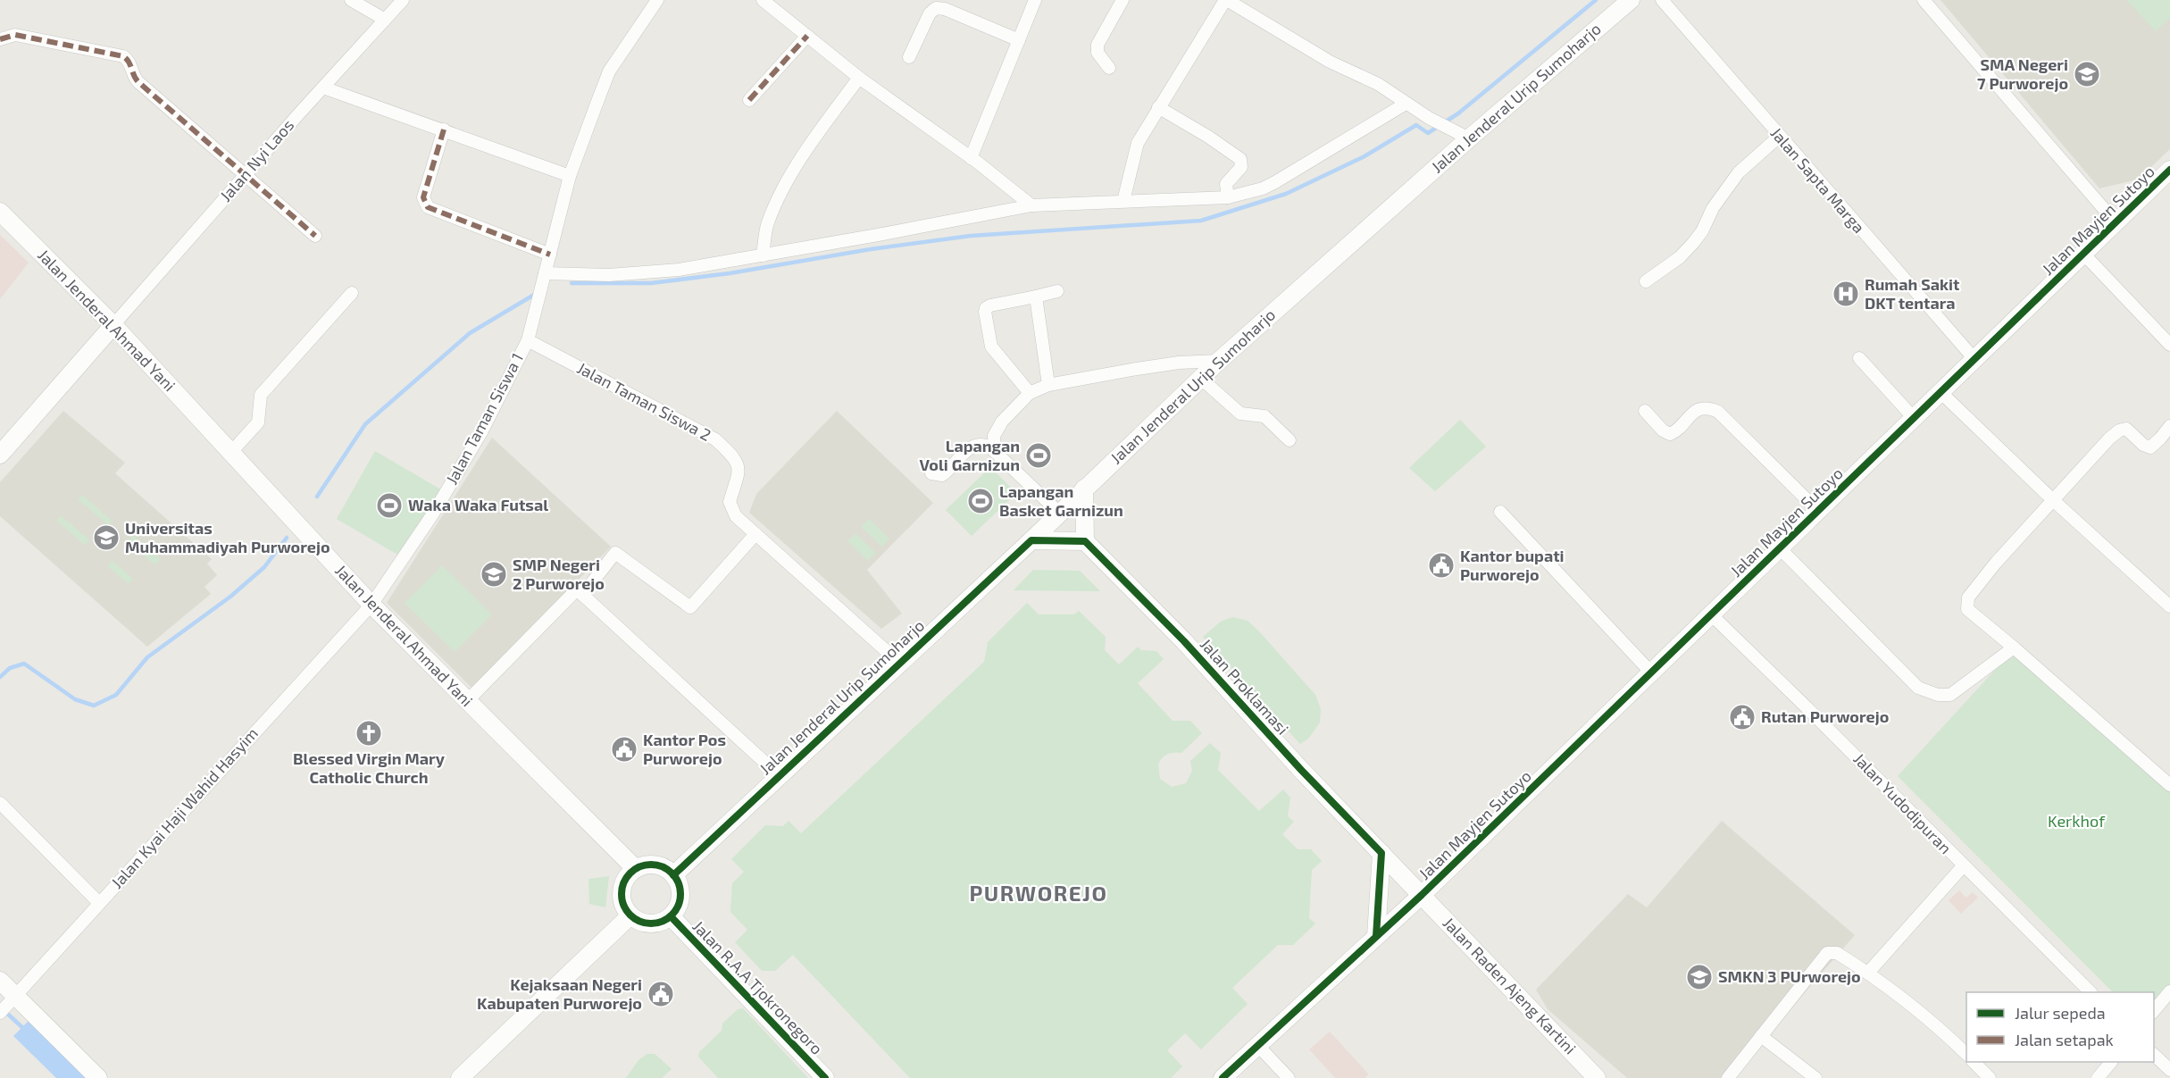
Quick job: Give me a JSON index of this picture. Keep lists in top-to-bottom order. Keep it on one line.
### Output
{"streets":{"main road":["Jalan Jenderal Urip Sumoharjo","Jalan Mayjen Sutoyo","Jalan Jenderal Ahmad Yani","Jalan Proklamasi","Jalan Raden Ajeng Kartini","Jalan R.A.A Tjokronegoro"],"street":["Jalan Nyi Laos","Jalan Sapta Marga","Jalan Taman Siswa 2","Jalan Taman Siswa 1","Jalan Yudodipuran","Jalan Kyai Haji Wahid Hasyim"]},"crossings":[["Jalan Jenderal Urip Sumoharjo","Jalan Jenderal Ahmad Yani"],["Jalan Jenderal Urip Sumoharjo","Jalan Taman Siswa 2"],["Jalan Jenderal Urip Sumoharjo","Jalan R.A.A Tjokronegoro"],["Jalan Nyi Laos","Jalan Jenderal Ahmad Yani"],["Jalan Sapta Marga","Jalan Mayjen Sutoyo"],["Jalan Mayjen Sutoyo","Jalan Proklamasi"],["Jalan Mayjen Sutoyo","Jalan Yudodipuran"],["Jalan Mayjen Sutoyo","Jalan Raden Ajeng Kartini"],["Jalan Jenderal Ahmad Yani","Jalan Taman Siswa 1"],["Jalan Jenderal Ahmad Yani","Jalan Kyai Haji Wahid Hasyim"],["Jalan Jenderal Ahmad Yani","Jalan R.A.A Tjokronegoro"],["Jalan Taman Siswa 2","Jalan Taman Siswa 1"],["Jalan Taman Siswa 1","Jalan Kyai Haji Wahid Hasyim"],["Jalan Proklamasi","Jalan Raden Ajeng Kartini"]],"districts":["PURWOREJO"],"parks":["Kerkhof"],"places":{"school or university":["SMA Negeri 7 Purworejo","Universitas Muhammadiyah Purworejo","SMP Negeri 2 Purworejo","SMKN 3 PUrworejo"],"hospital":["Rumah Sakit DKT tentara"],"sports":["Lapangan Voli Garnizun","Lapangan Basket Garnizun","Waka Waka Futsal"],"public building":["Kantor bupati Purworejo","Rutan Purworejo","Kantor Pos Purworejo","Kejaksaan Negeri Kabupaten Purworejo"],"church":["Blessed Virgin Mary Catholic Church"]},"legend":["Jalur sepeda","Jalan setapak"]}
